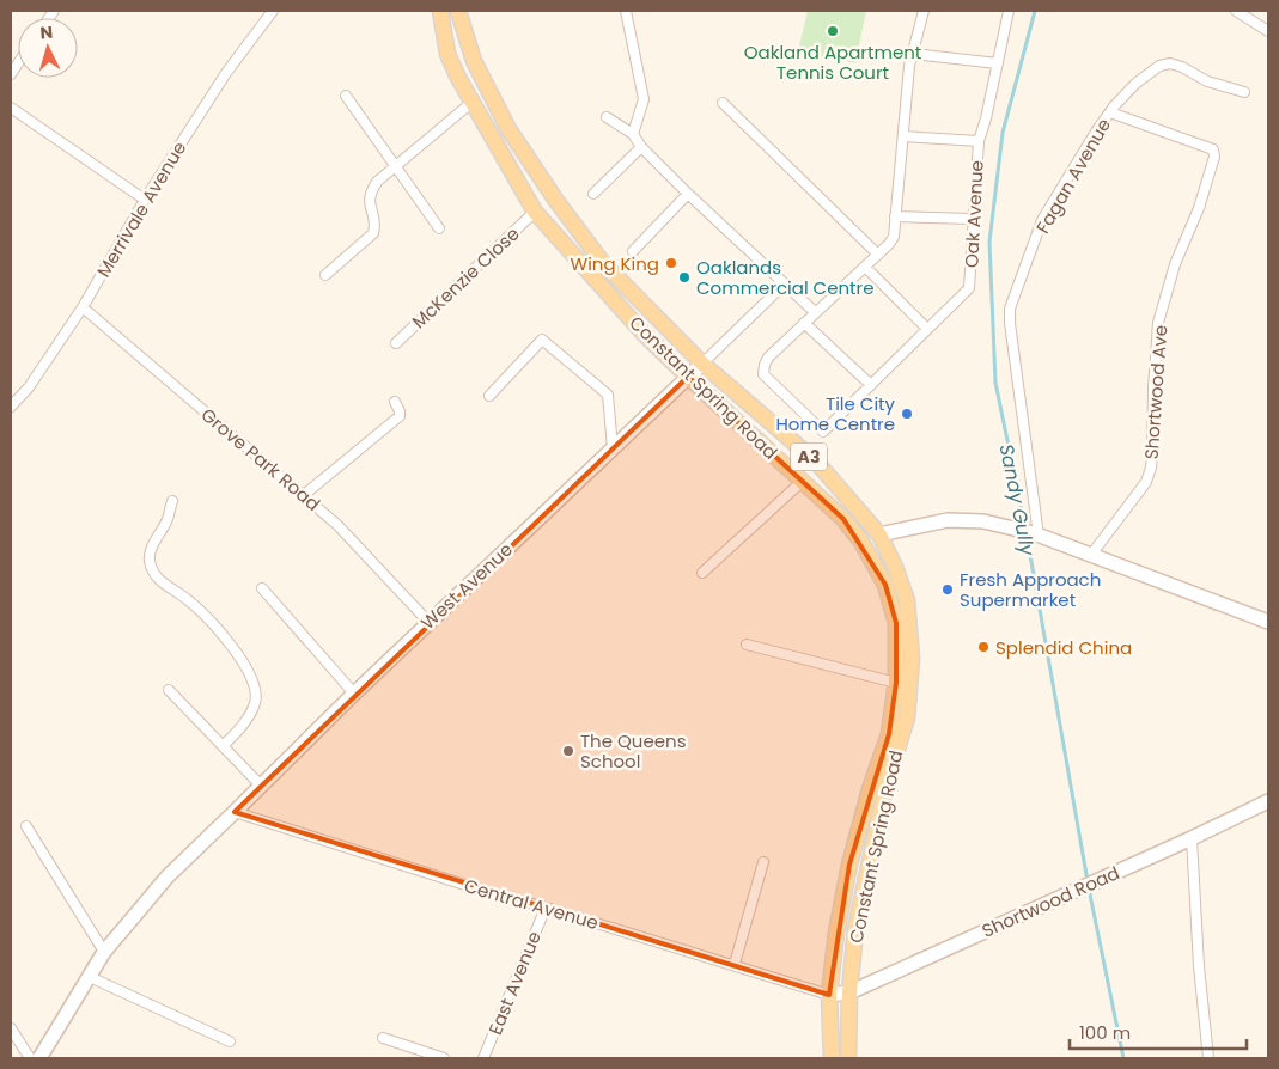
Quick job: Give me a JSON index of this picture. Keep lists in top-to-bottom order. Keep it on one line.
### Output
{"streets":{"main road":["Constant Spring Road","A3"],"street":["Fagan Avenue","Merrivale Avenue","Oak Avenue","McKenzie Close","Shortwood Ave","Grove Park Road","West Avenue","Shortwood Road","Central Avenue","East Avenue"]},"crossings":[["Fagan Avenue","Shortwood Ave"],["Merrivale Avenue","Grove Park Road"],["McKenzie Close","Constant Spring Road"],["Constant Spring Road","West Avenue"],["Constant Spring Road","Shortwood Road"],["Constant Spring Road","Central Avenue"],["Grove Park Road","West Avenue"],["West Avenue","Central Avenue"],["Shortwood Road","Central Avenue"],["Central Avenue","East Avenue"]],"water":["Sandy Gully"],"places":["Oakland Apartment Tennis Court","Wing King","Oaklands Commercial Centre","Tile City Home Centre","Fresh Approach Supermarket","Splendid China","The Queens School"],"scale_bar":"100 m","north":"top"}
